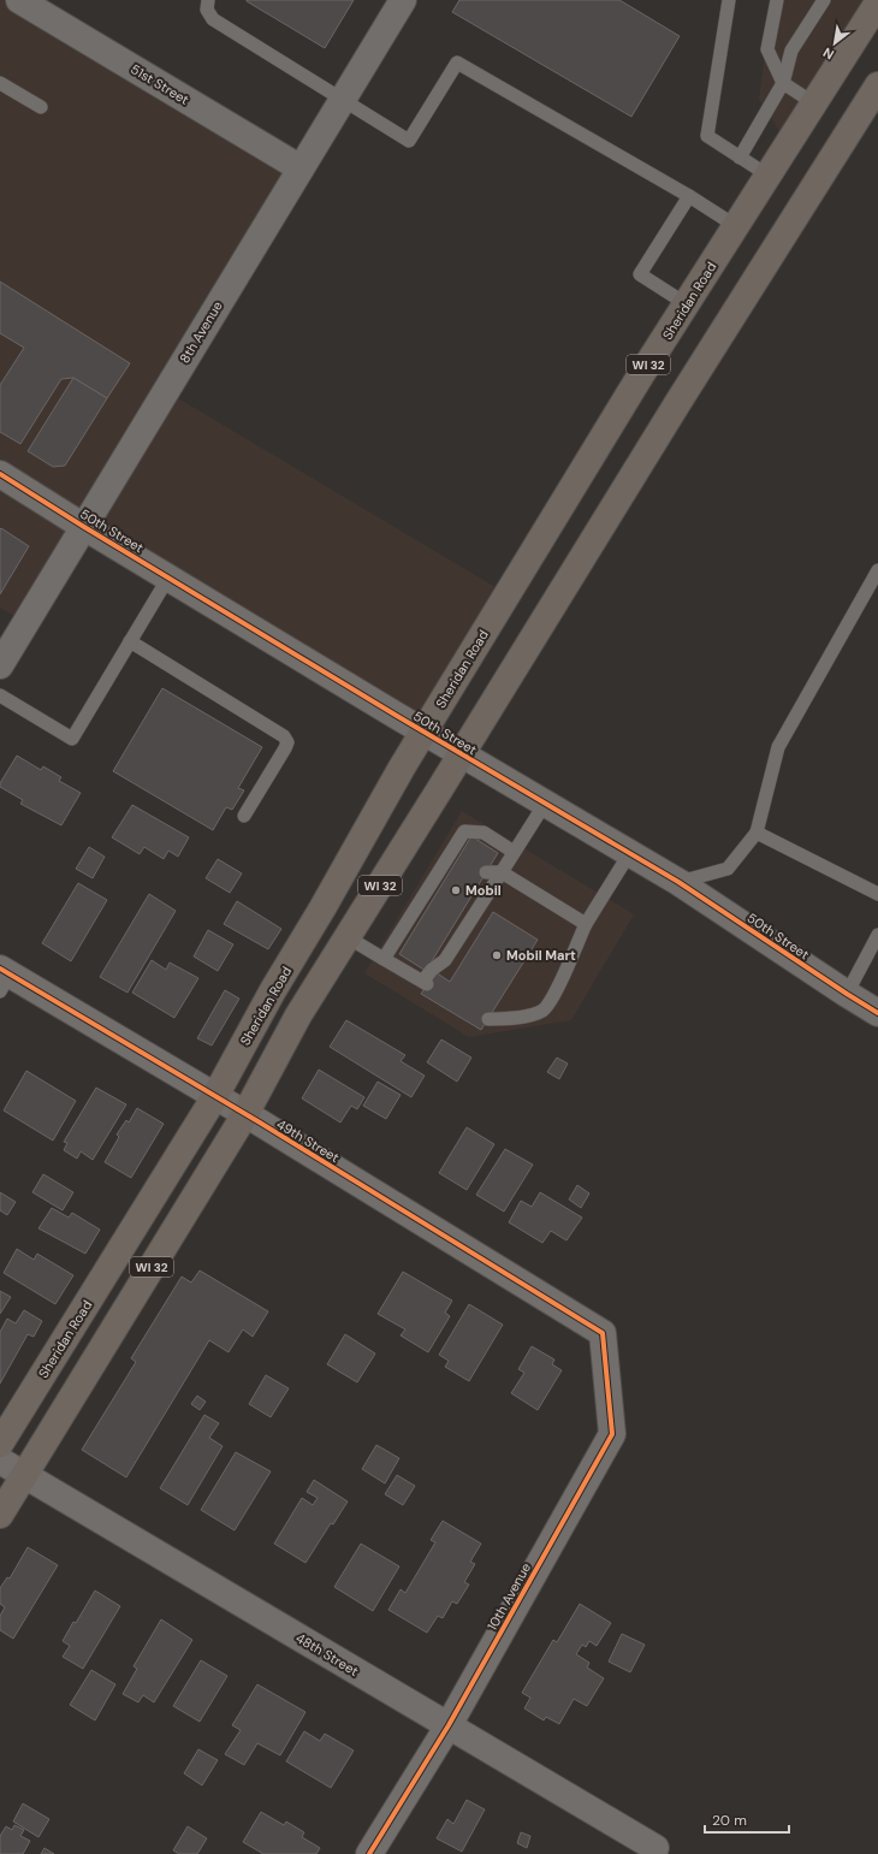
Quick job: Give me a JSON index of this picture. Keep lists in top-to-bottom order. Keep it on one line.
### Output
{"streets":{"main road":["Sheridan Road","WI 32"],"street":["51st Street","8th Avenue","50th Street","49th Street","10th Avenue","48th Street"]},"crossings":[["51st Street","8th Avenue"],["Sheridan Road","50th Street"],["Sheridan Road","49th Street"],["8th Avenue","50th Street"],["WI 32","50th Street"],["WI 32","49th Street"],["WI 32","48th Street"],["49th Street","10th Avenue"],["10th Avenue","48th Street"]],"places":["Mobil","Mobil Mart"],"scale_bar":"20 m","north":"bottom left"}
